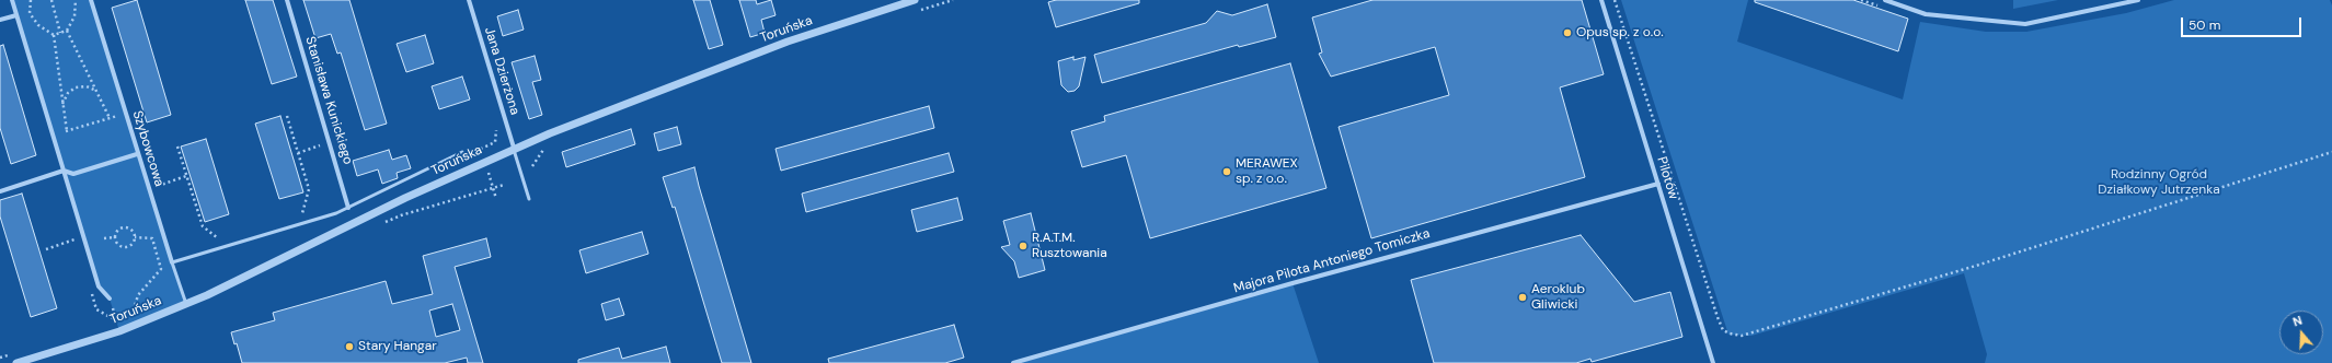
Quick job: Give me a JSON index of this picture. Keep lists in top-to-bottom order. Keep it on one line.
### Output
{"streets":{"street":["Toruńska","Jana Dzierżona","Stanisława Kunickiego","Szybowcowa","Pilotów","Majora Pilota Antoniego Tomiczka"]},"crossings":[["Toruńska","Jana Dzierżona"],["Toruńska","Szybowcowa"],["Pilotów","Majora Pilota Antoniego Tomiczka"]],"parks":["Rodzinny Ogród Działkowy Jutrzenka"],"places":["Opus sp. z o.o.","MERAWEX sp. z o.o.","R.A.T.M. Rusztowania","Aeroklub Gliwicki","Stary Hangar"],"scale_bar":"50 m","north":"top"}
